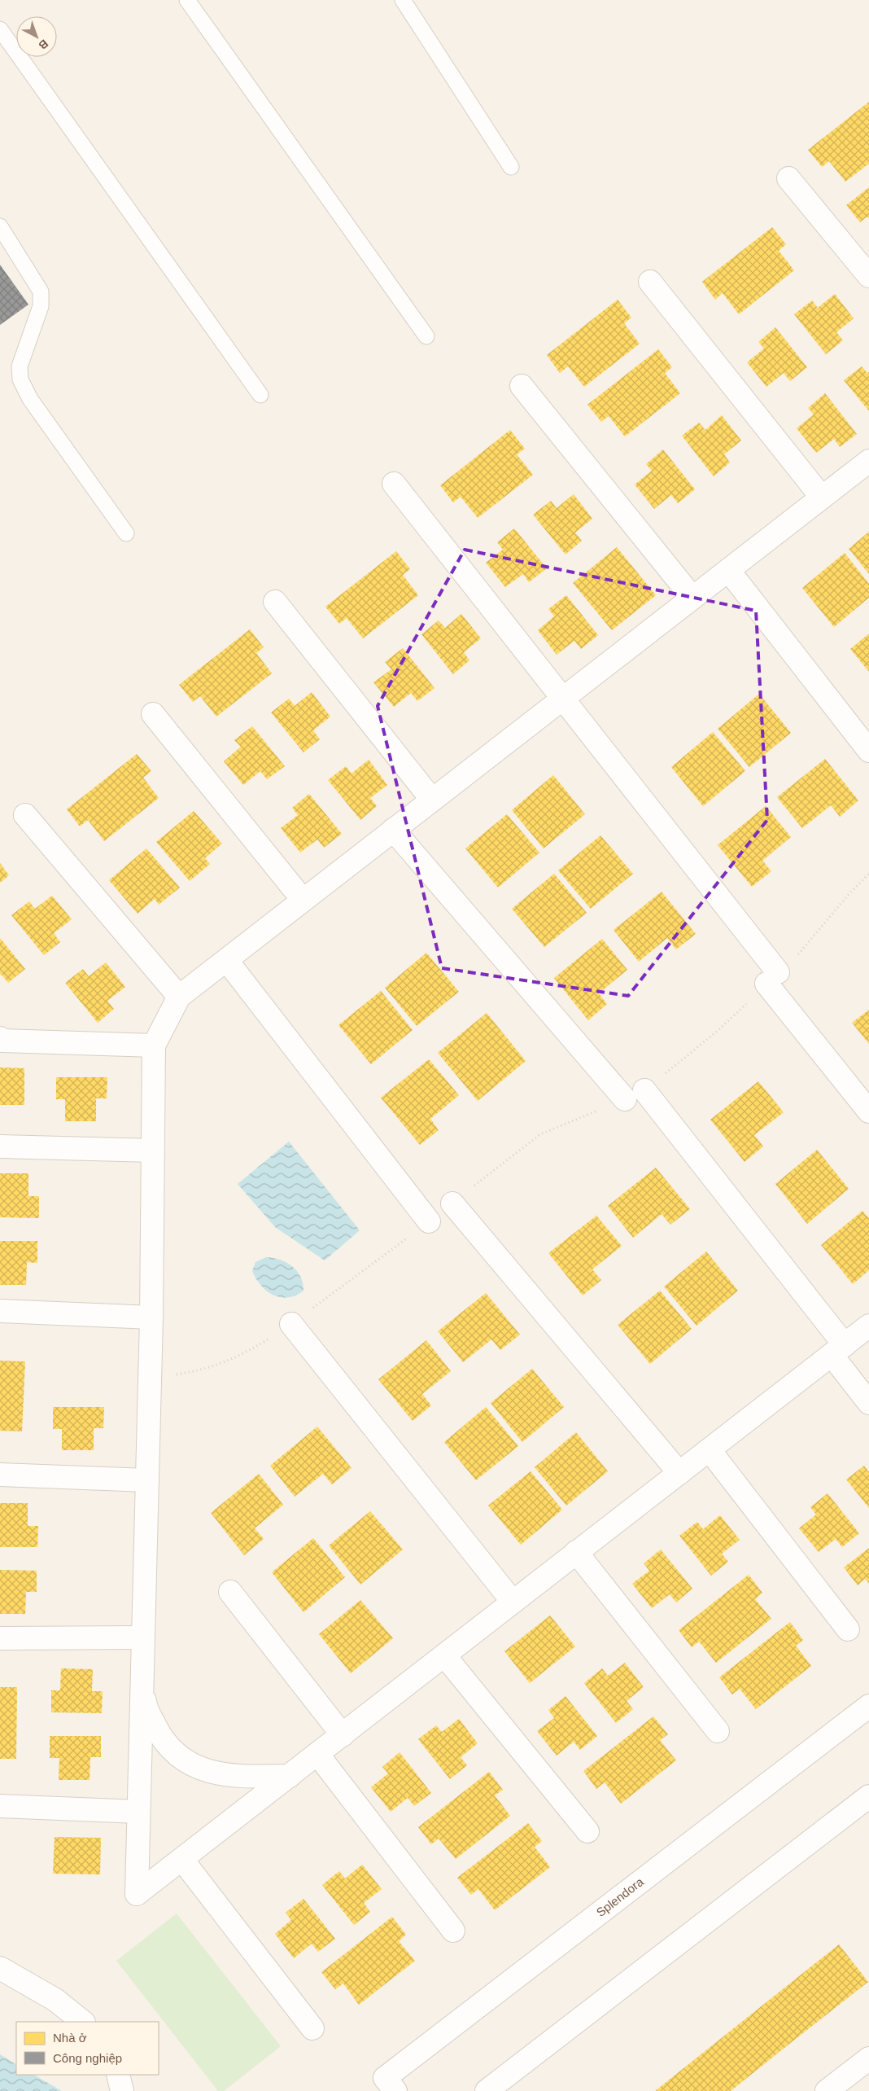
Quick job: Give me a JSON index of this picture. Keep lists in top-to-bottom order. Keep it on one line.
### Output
{"streets":{"street":["Splendora"]},"legend":["Nhà ở","Công nghiệp"],"north":"bottom right"}
